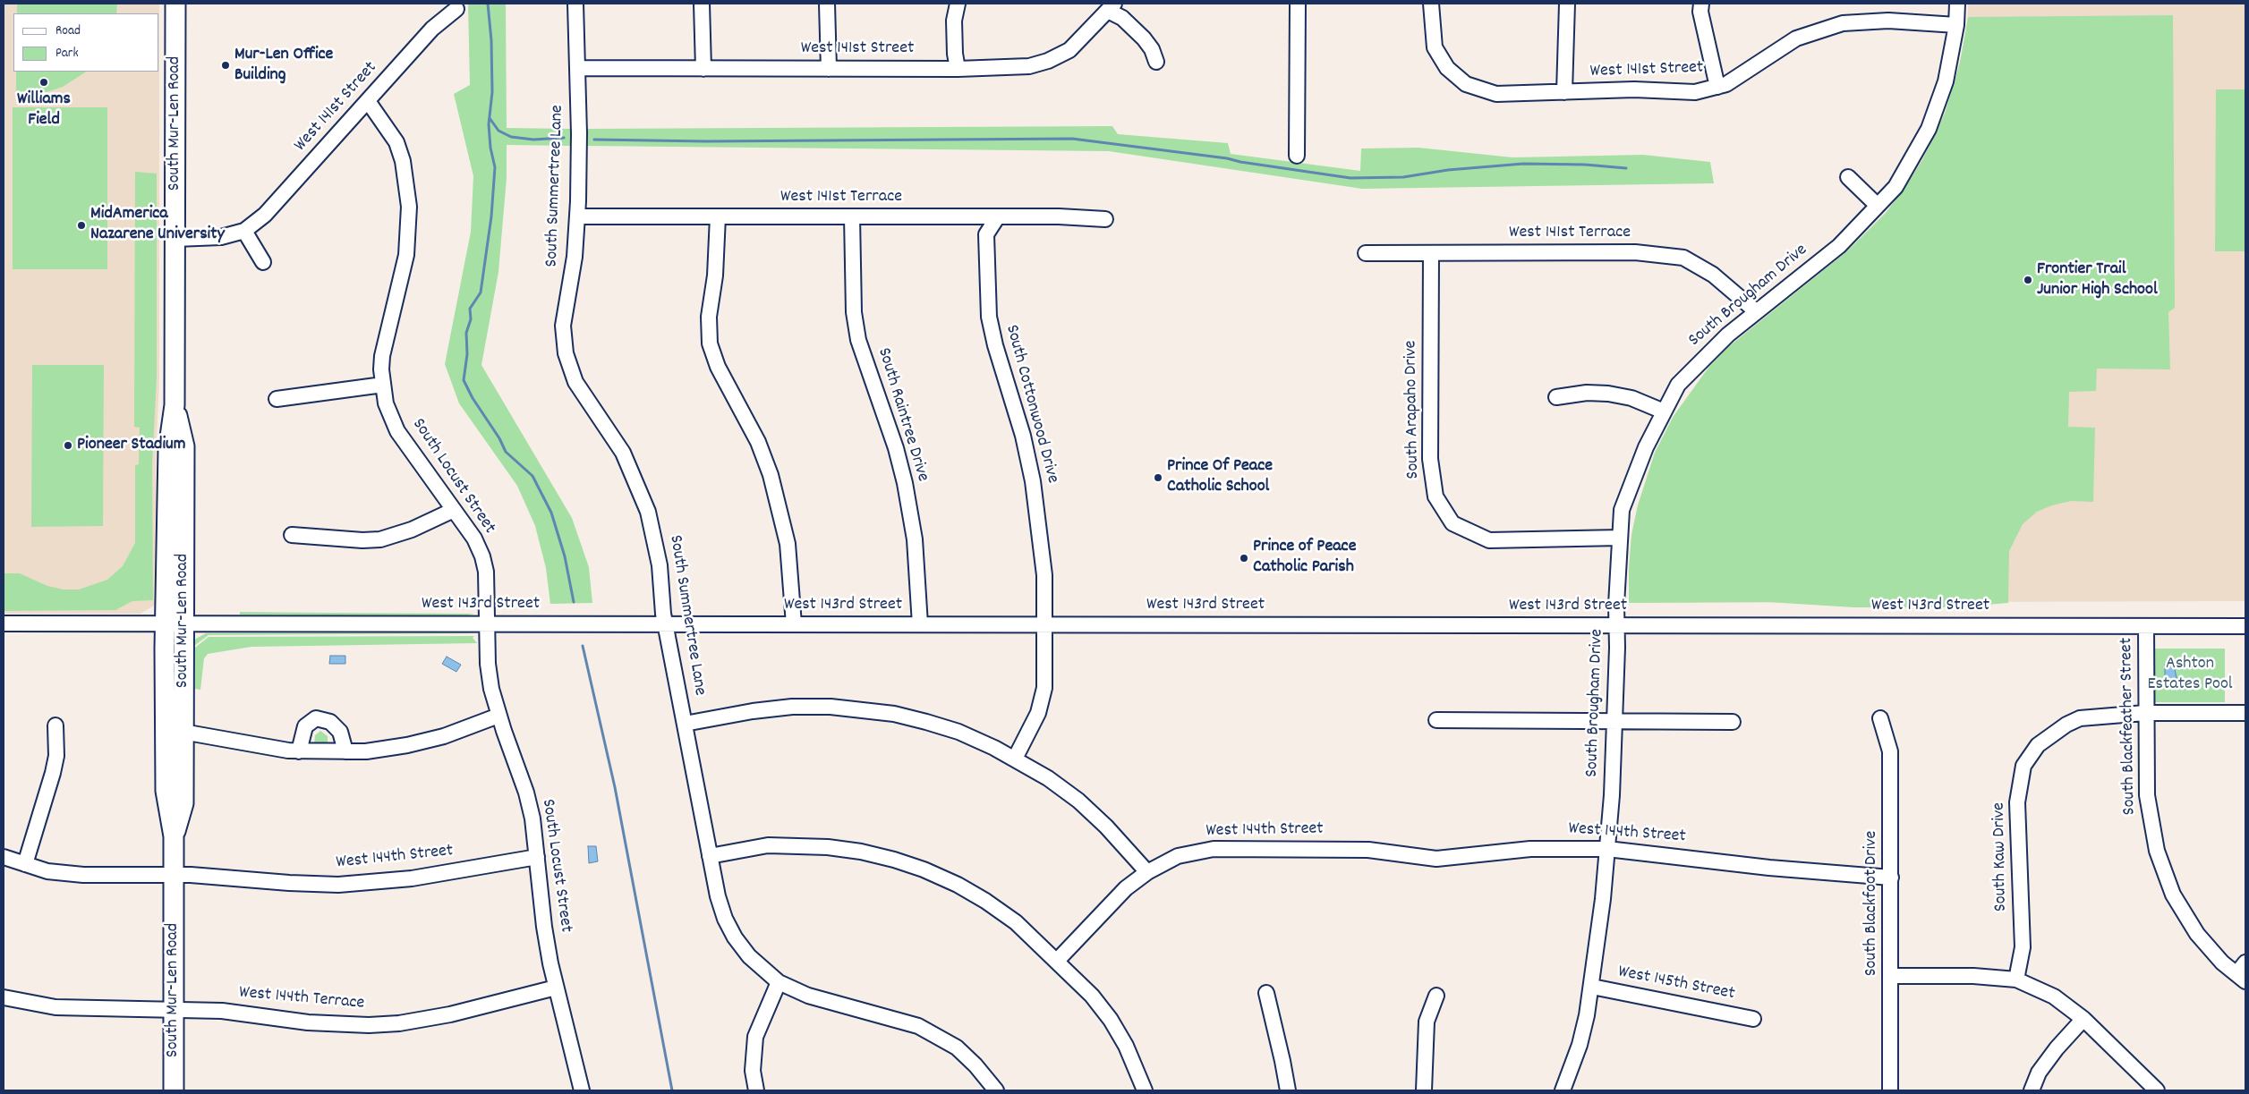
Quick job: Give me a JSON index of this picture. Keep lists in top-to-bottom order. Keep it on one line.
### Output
{"streets":{"main road":["South Mur-Len Road"],"street":["West 141st Street","South Summertree Lane","West 141st Terrace","South Brougham Drive","South Cottonwood Drive","South Arapaho Drive","South Raintree Drive","South Locust Street","West 143rd Street","South Blackfeather Street","West 144th Street","South Kaw Drive","South Blackfoot Drive","West 145th Street","West 144th Terrace"]},"crossings":[["West 141st Street","South Mur-Len Road"],["West 141st Street","South Summertree Lane"],["West 141st Street","South Brougham Drive"],["West 141st Street","South Locust Street"],["South Mur-Len Road","West 143rd Street"],["South Mur-Len Road","West 144th Street"],["South Mur-Len Road","West 144th Terrace"],["South Summertree Lane","West 141st Terrace"],["South Summertree Lane","West 143rd Street"],["West 141st Terrace","South Brougham Drive"],["West 141st Terrace","South Cottonwood Drive"],["West 141st Terrace","South Arapaho Drive"],["West 141st Terrace","South Raintree Drive"],["South Brougham Drive","South Arapaho Drive"],["South Brougham Drive","West 143rd Street"],["South Brougham Drive","West 144th Street"],["South Brougham Drive","West 145th Street"],["South Cottonwood Drive","West 143rd Street"],["South Raintree Drive","West 143rd Street"],["South Locust Street","West 143rd Street"],["South Locust Street","West 144th Street"],["South Locust Street","West 144th Terrace"],["West 143rd Street","South Blackfeather Street"],["South Blackfeather Street","South Kaw Drive"],["West 144th Street","South Blackfoot Drive"]],"parks":["Ashton Estates Pool"],"places":["Mur-Len Office Building","Williams Field","MidAmerica Nazarene University","Frontier Trail Junior High School","Pioneer Stadium","Prince Of Peace Catholic School","Prince of Peace Catholic Parish"],"legend":["Road","Park"]}
